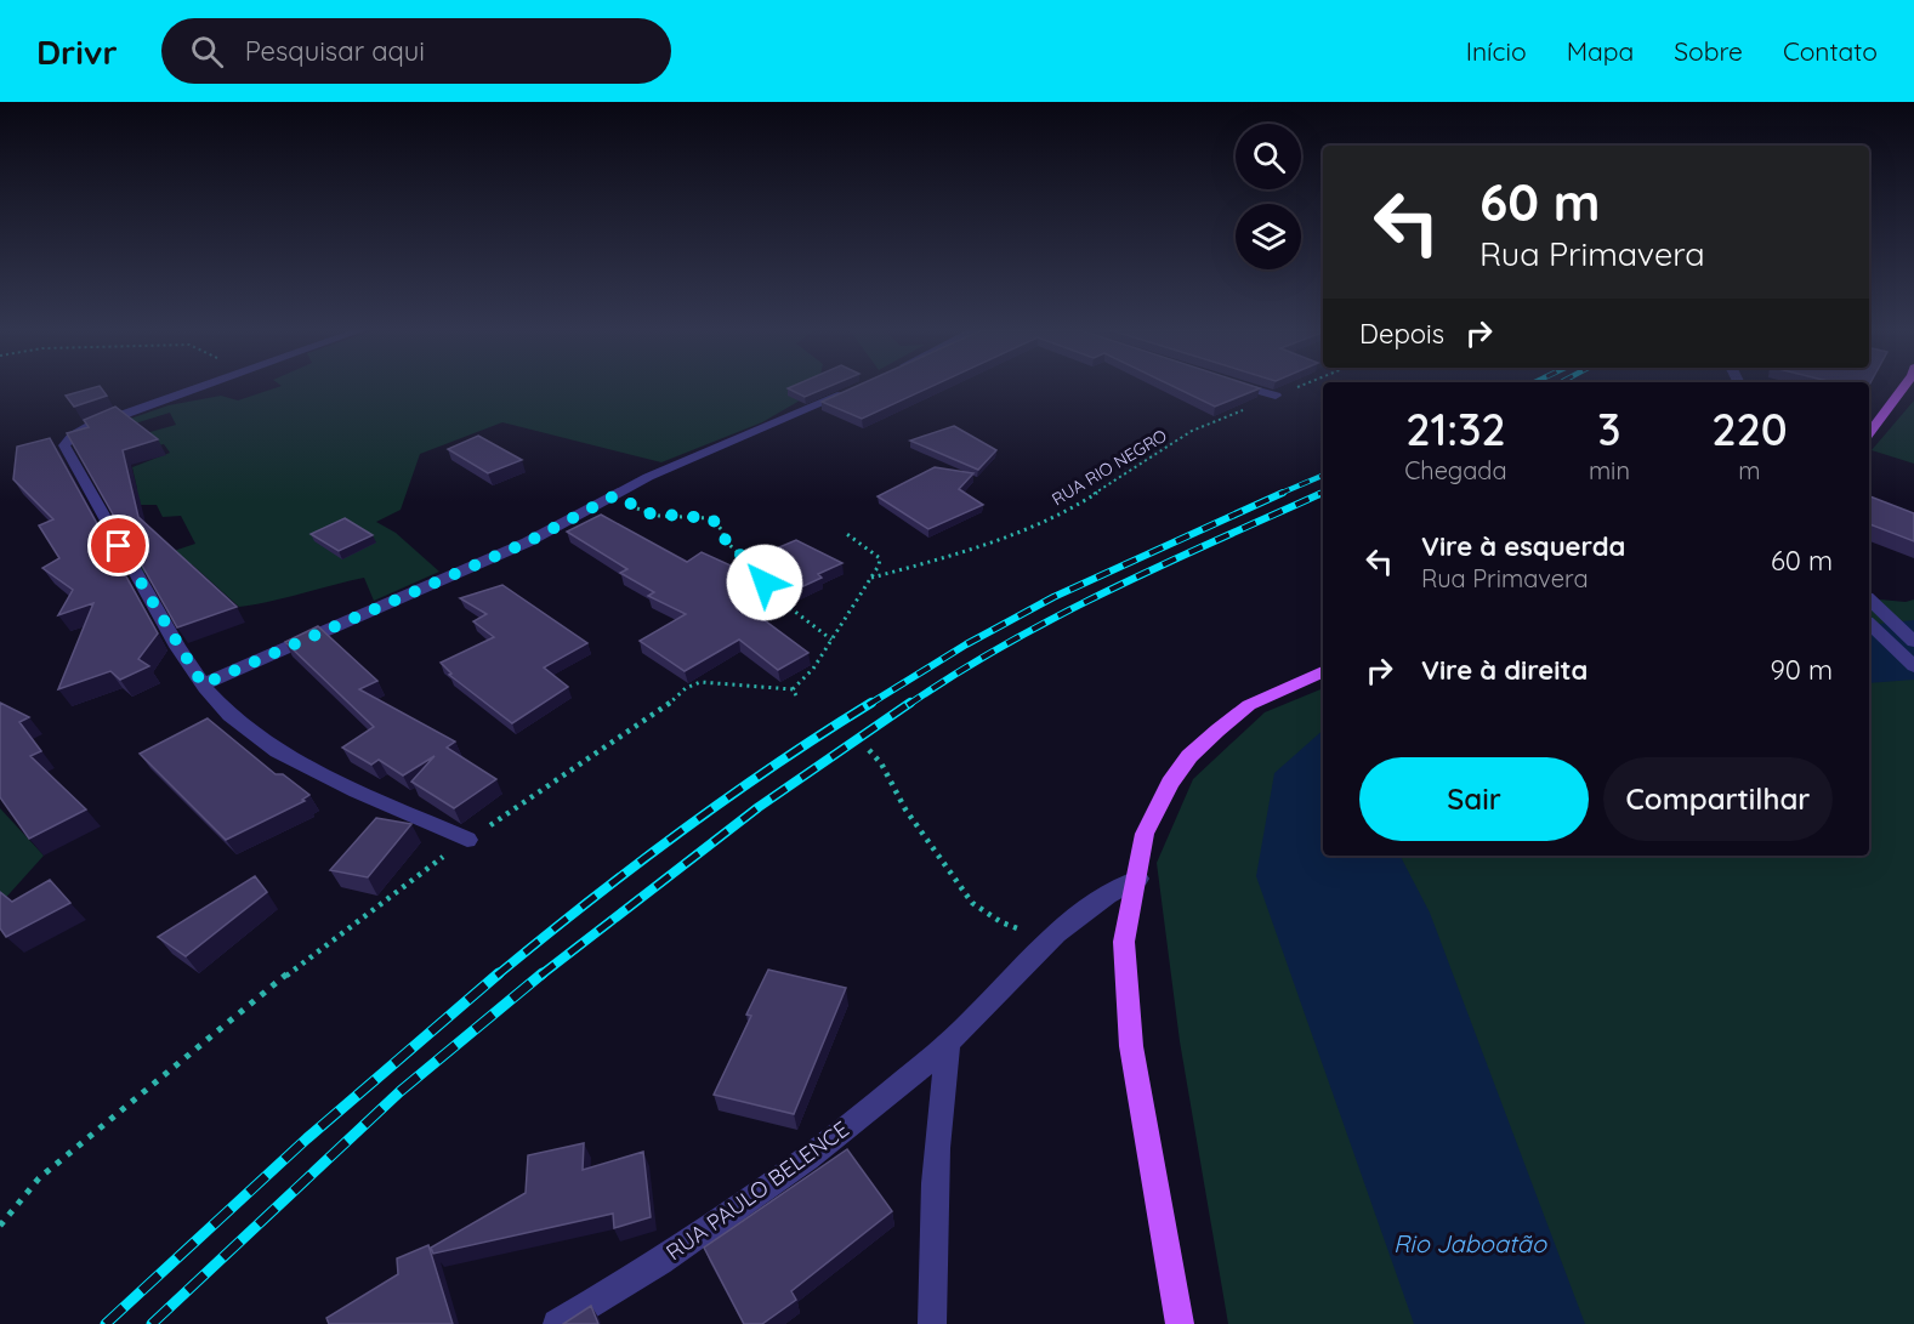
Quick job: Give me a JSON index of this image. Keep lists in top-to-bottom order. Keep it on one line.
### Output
{"streets":{"street":["RUA PAULO BELENCE"],"path":["RUA RIO NEGRO"]},"water":["Rio Jaboatão"],"page":{"header":"Drivr","search":"Pesquisar aqui","nav":["Início","Mapa","Sobre","Contato"],"turn":["60 m","Rua Primavera"],"then":"Depois","eta":["21:32","Chegada","3","min","220","m"],"list":[{"name":"Vire à esquerda","note":"Rua Primavera","value":"60 m"},{"name":"Vire à direita","value":"90 m"}],"buttons":["Sair","Compartilhar"]}}
